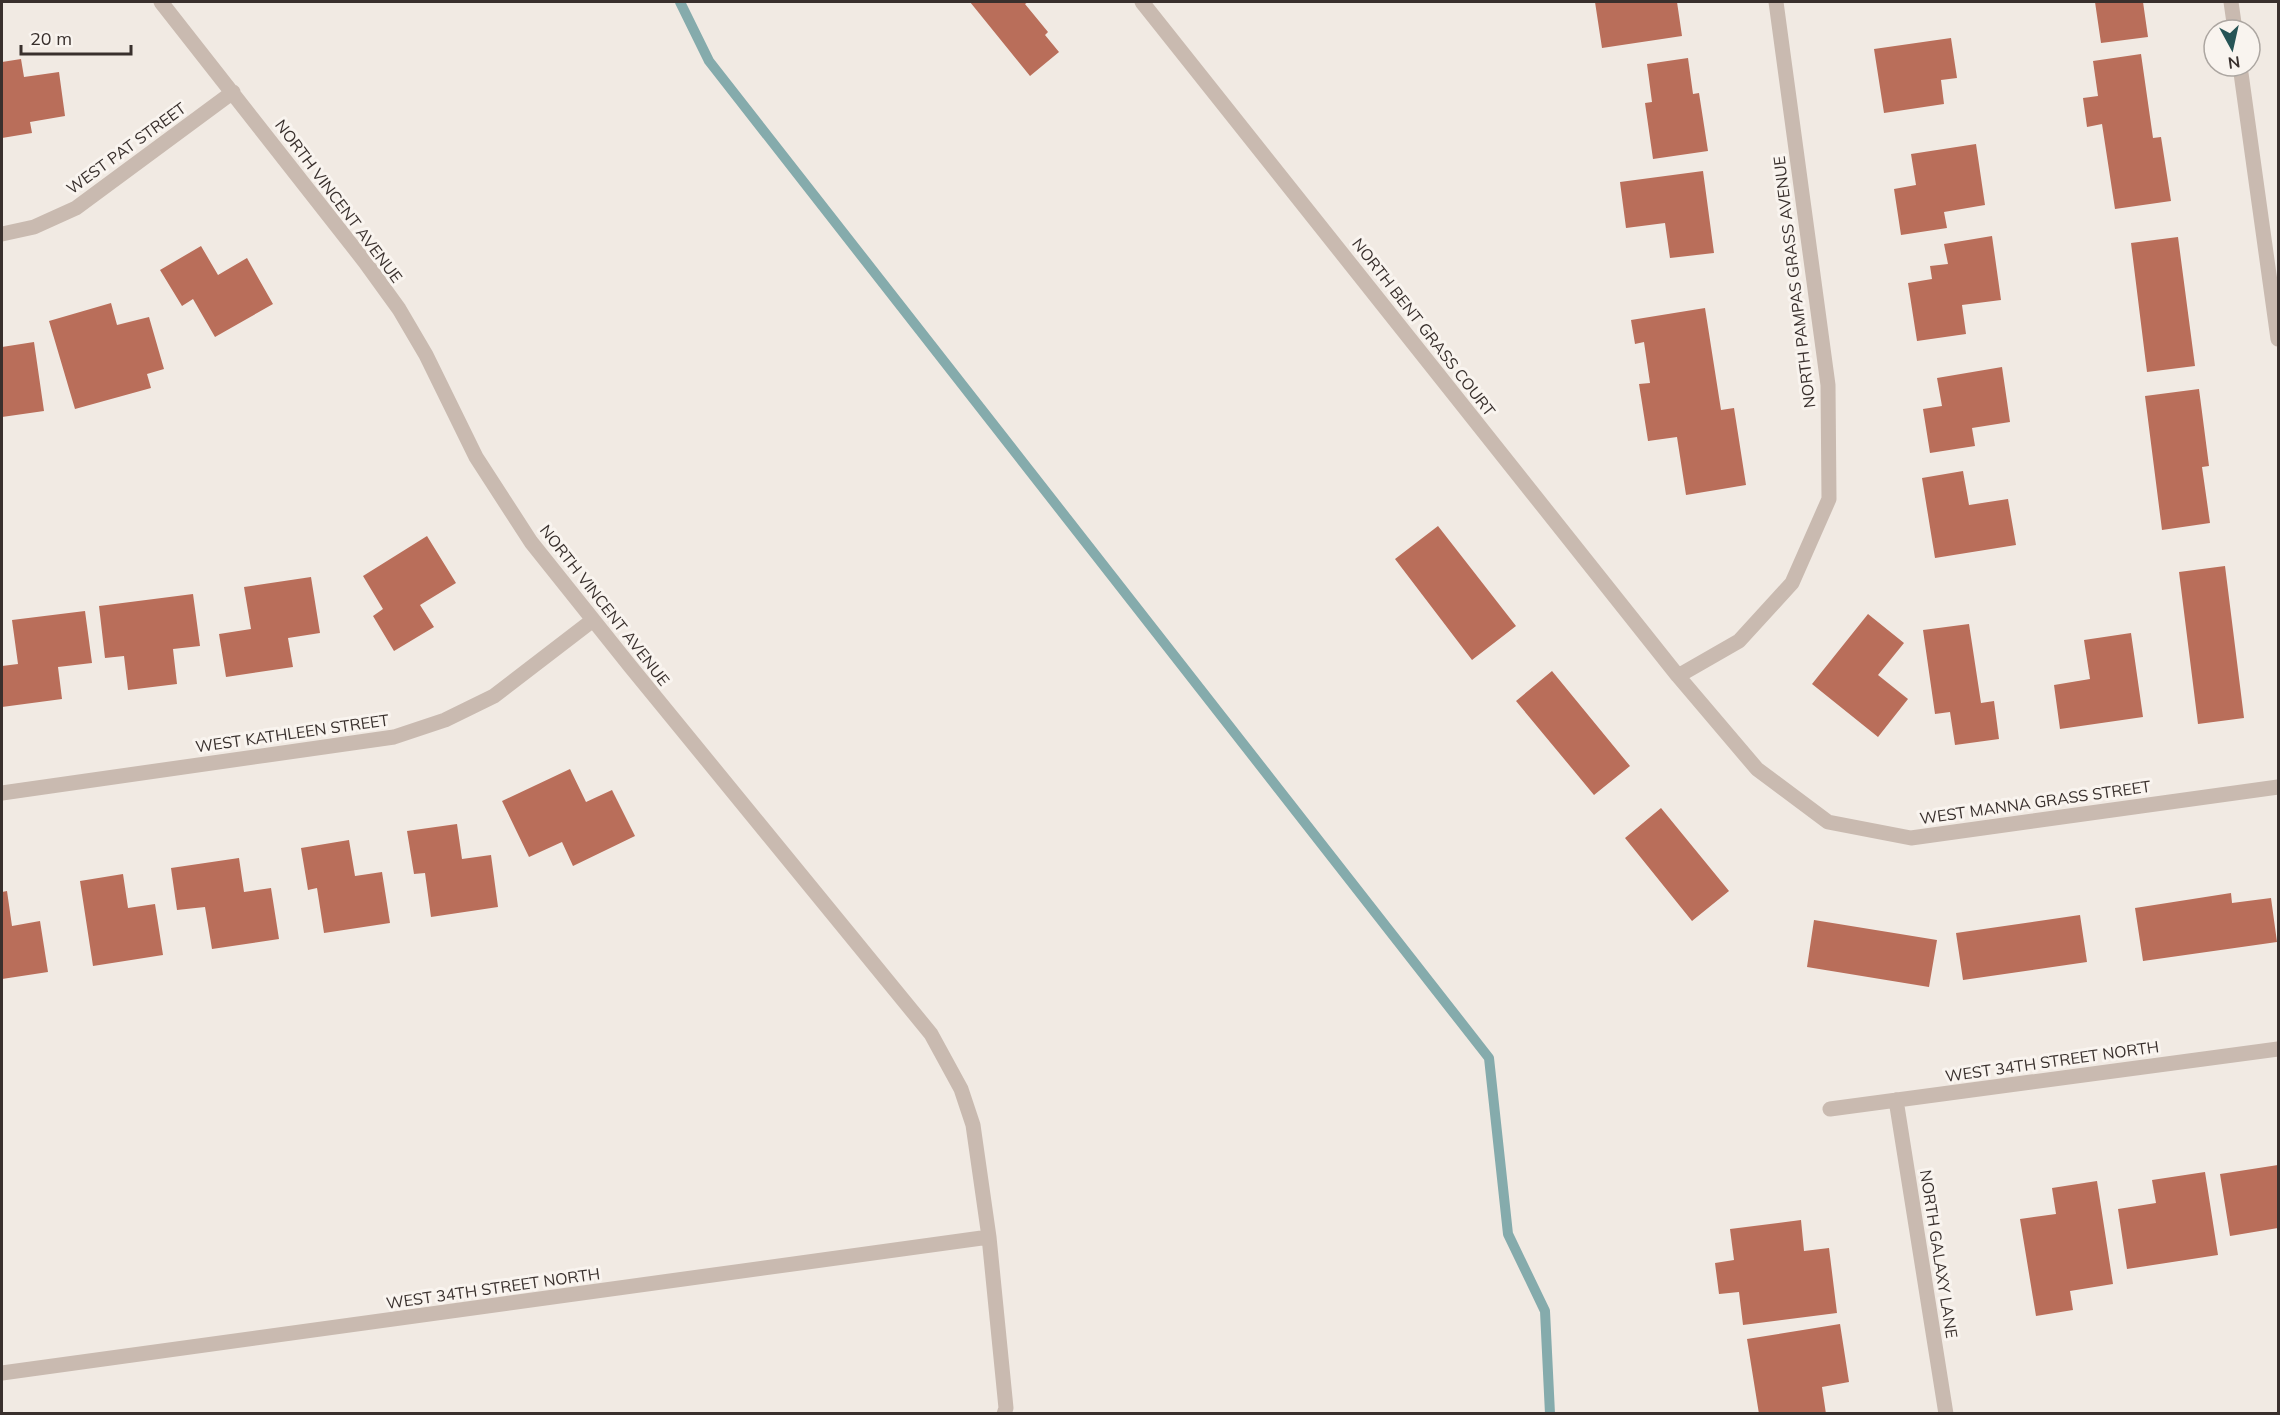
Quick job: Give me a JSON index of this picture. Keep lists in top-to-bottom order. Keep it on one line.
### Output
{"streets":{"street":["WEST PAT STREET","NORTH VINCENT AVENUE","NORTH PAMPAS GRASS AVENUE","NORTH BENT GRASS COURT","WEST KATHLEEN STREET","WEST MANNA GRASS STREET","WEST 34TH STREET NORTH","NORTH GALAXY LANE"]},"crossings":[["WEST PAT STREET","NORTH VINCENT AVENUE"],["NORTH VINCENT AVENUE","WEST KATHLEEN STREET"],["NORTH VINCENT AVENUE","WEST 34TH STREET NORTH"],["NORTH PAMPAS GRASS AVENUE","NORTH BENT GRASS COURT"],["NORTH PAMPAS GRASS AVENUE","WEST MANNA GRASS STREET"],["NORTH BENT GRASS COURT","WEST MANNA GRASS STREET"],["WEST 34TH STREET NORTH","NORTH GALAXY LANE"]],"scale_bar":"20 m","north":"bottom"}
